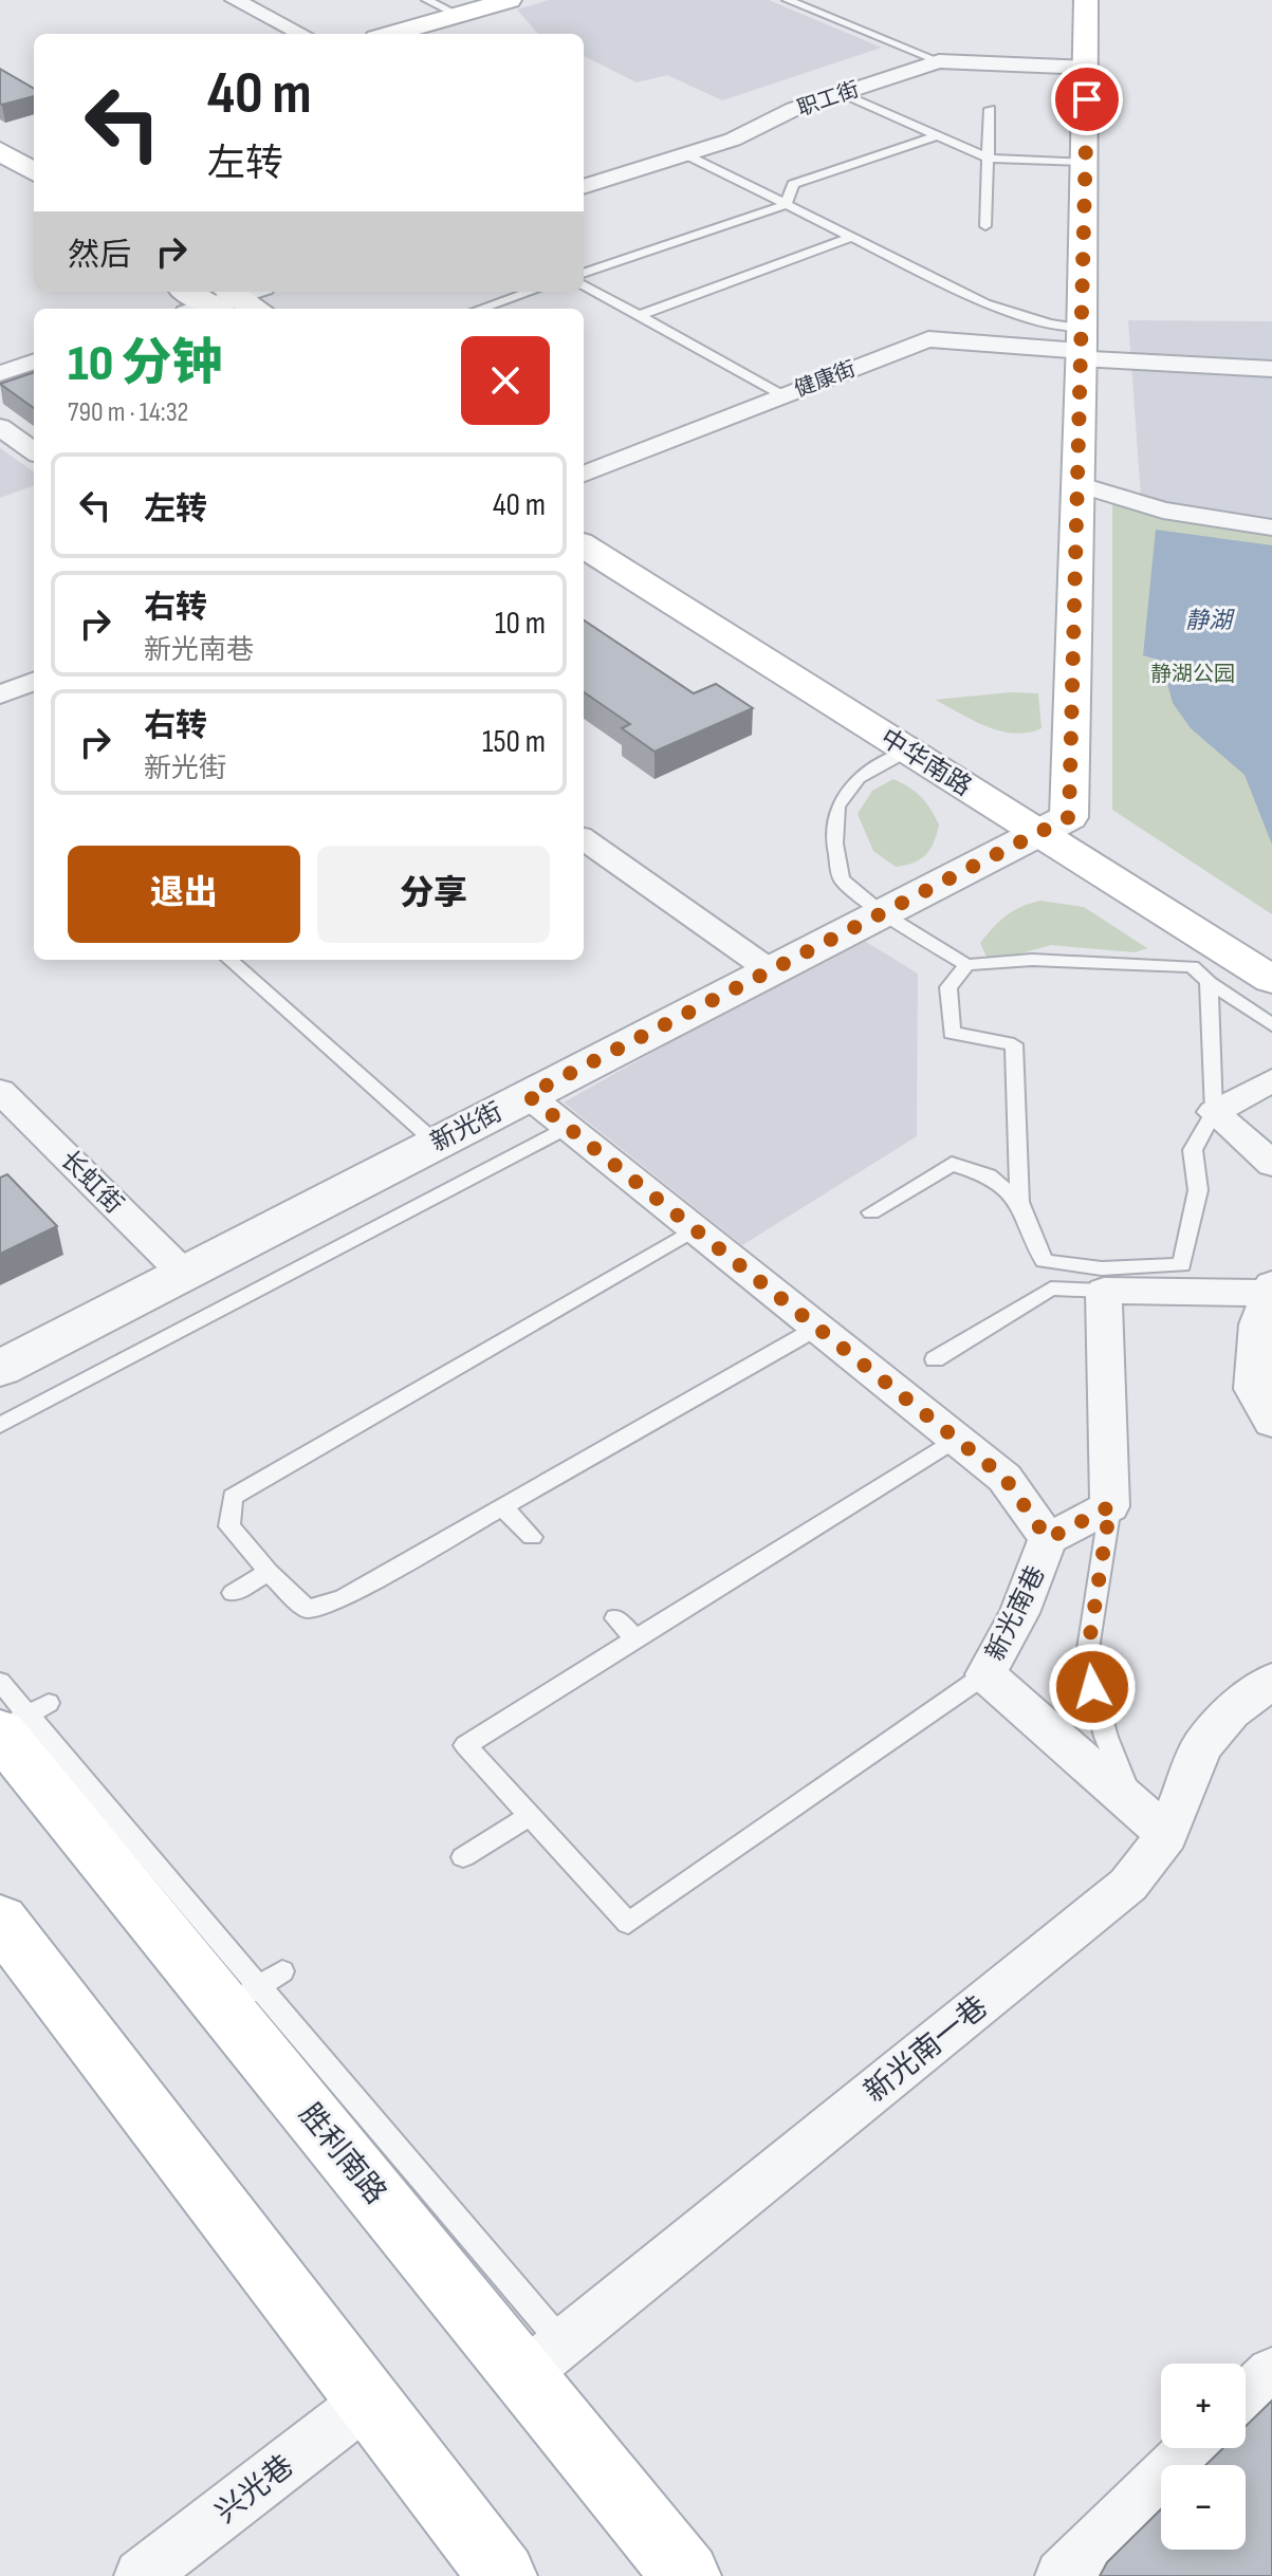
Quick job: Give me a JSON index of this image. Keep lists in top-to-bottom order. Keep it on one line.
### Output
{"streets":{"main road":["中华南路","胜利南路"],"street":["职工街","健康街","新光街","长虹街","新光南巷","新光南一巷","兴光巷"]},"crossings":[["中华南路","新光街"],["新光街","长虹街"],["新光街","新光南巷"],["新光南巷","新光南一巷"],["新光南一巷","胜利南路"]],"water":["静湖"],"parks":["静湖公园"],"page":{"turn":["40 m","左转"],"then":"然后","heading":["10 分钟","790 m · 14:32"],"list":[{"name":"左转","value":"40 m"},{"name":"右转","note":"新光南巷","value":"10 m"},{"name":"右转","note":"新光街","value":"150 m"}],"buttons":["退出","分享"],"map_buttons":["+","−"]}}
